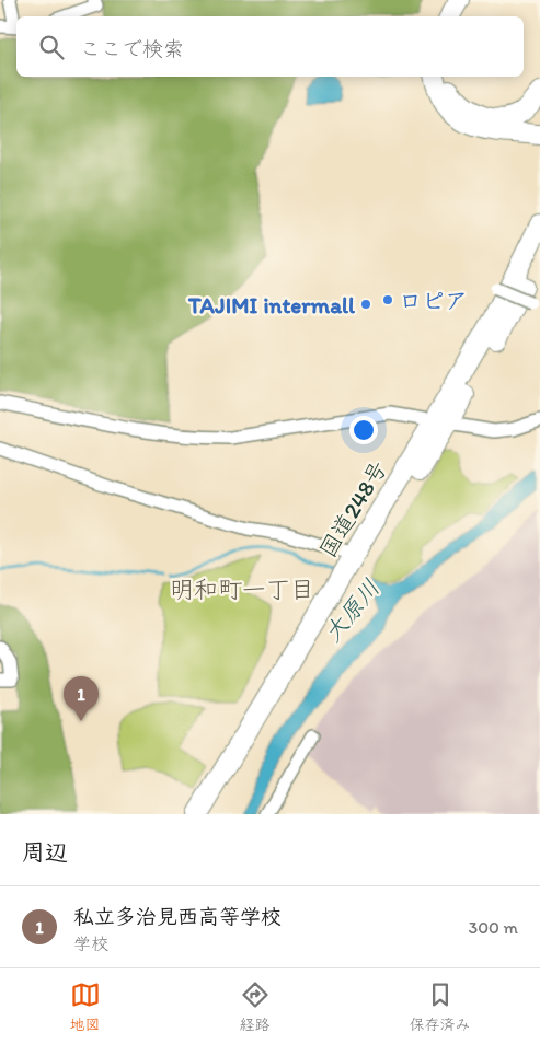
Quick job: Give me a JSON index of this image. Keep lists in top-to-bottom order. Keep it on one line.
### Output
{"streets":{"highway":["国道248号"]},"districts":["明和町一丁目"],"water":["大原川"],"places":["ロピア","TAJIMI intermall"],"page":{"search":"ここで検索","pins":"1","heading":"周辺","list":[{"mark":"1","name":"私立多治見西高等学校","note":"学校","value":"300 m"}],"nav":["地図","経路","保存済み"]}}
